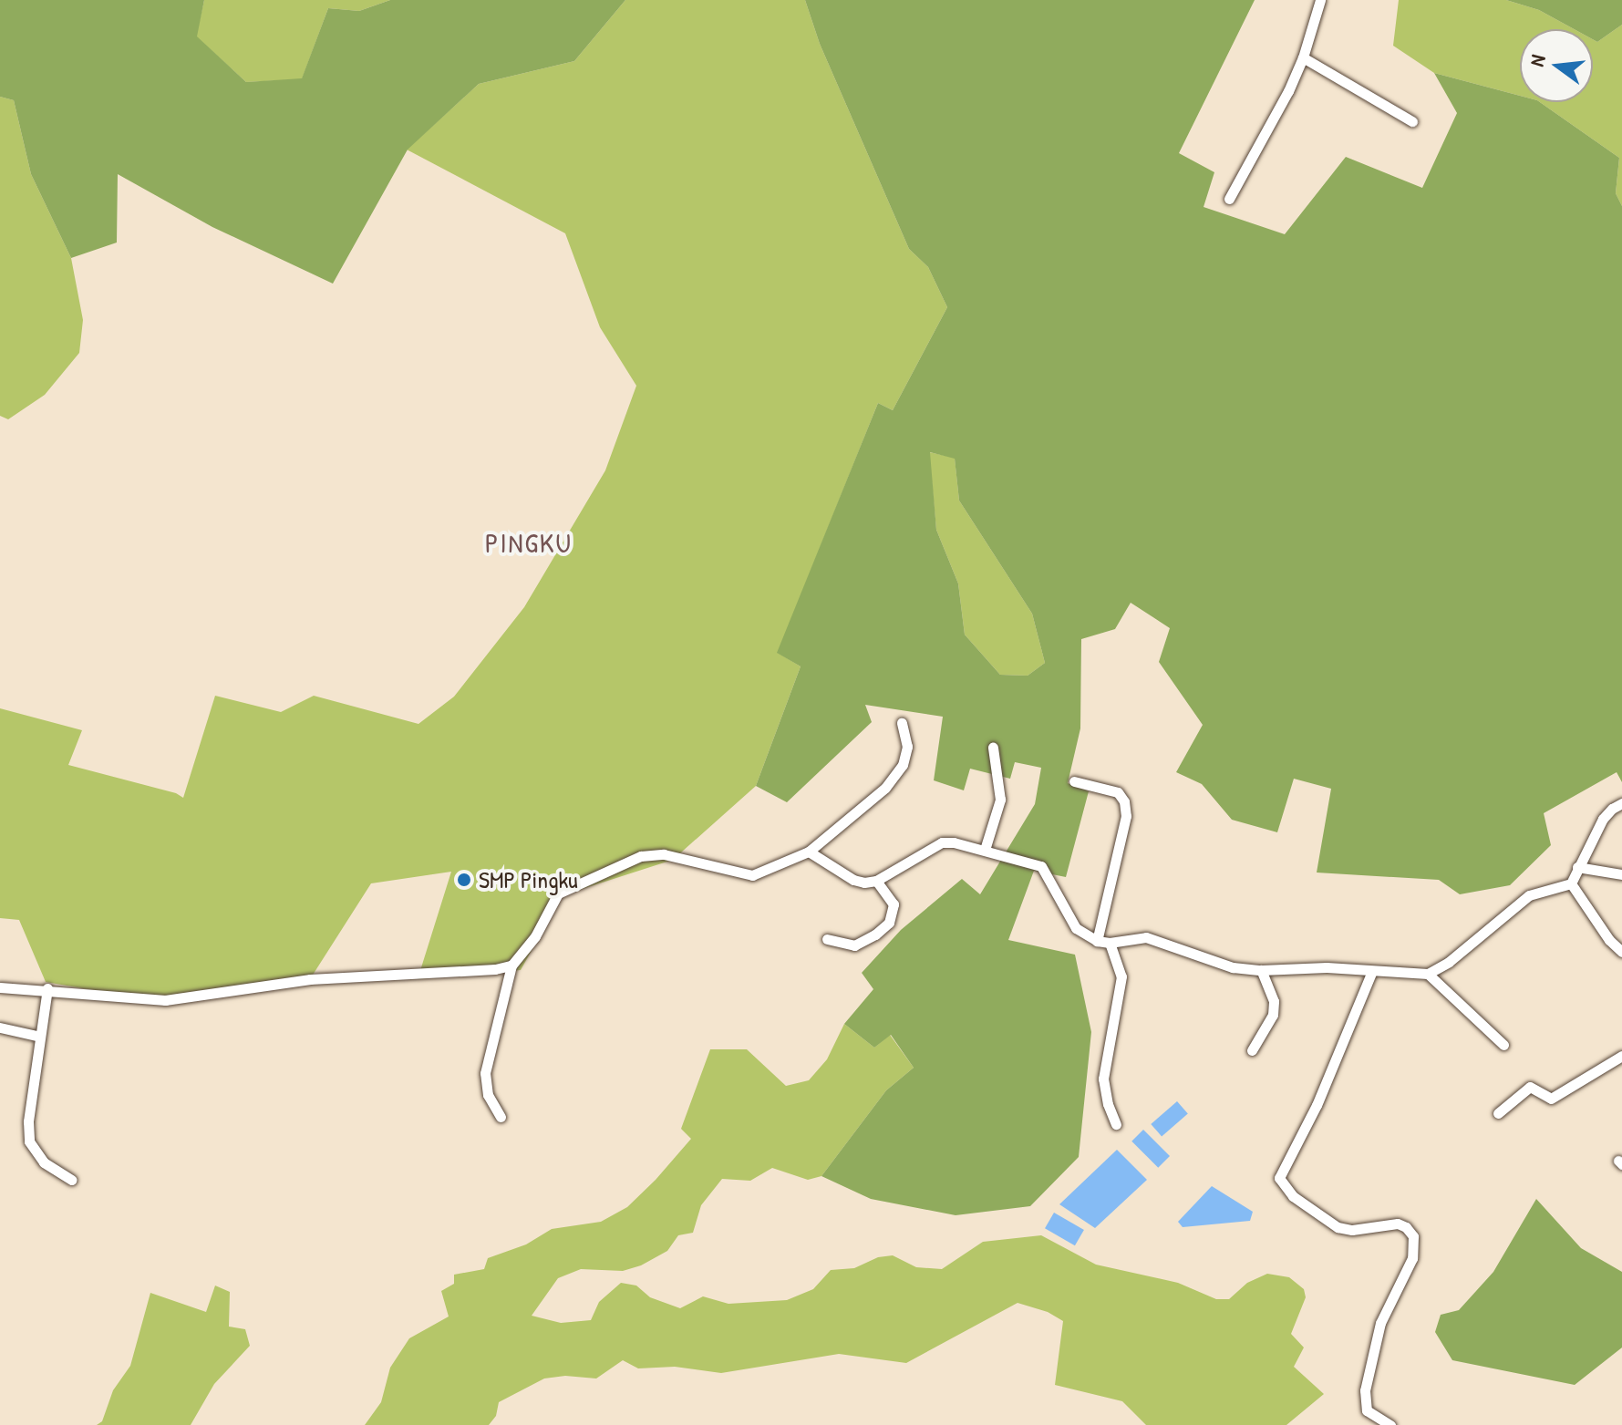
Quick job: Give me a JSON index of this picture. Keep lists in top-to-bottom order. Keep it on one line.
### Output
{"districts":["PINGKU"],"places":["SMP Pingku"],"north":"left"}
